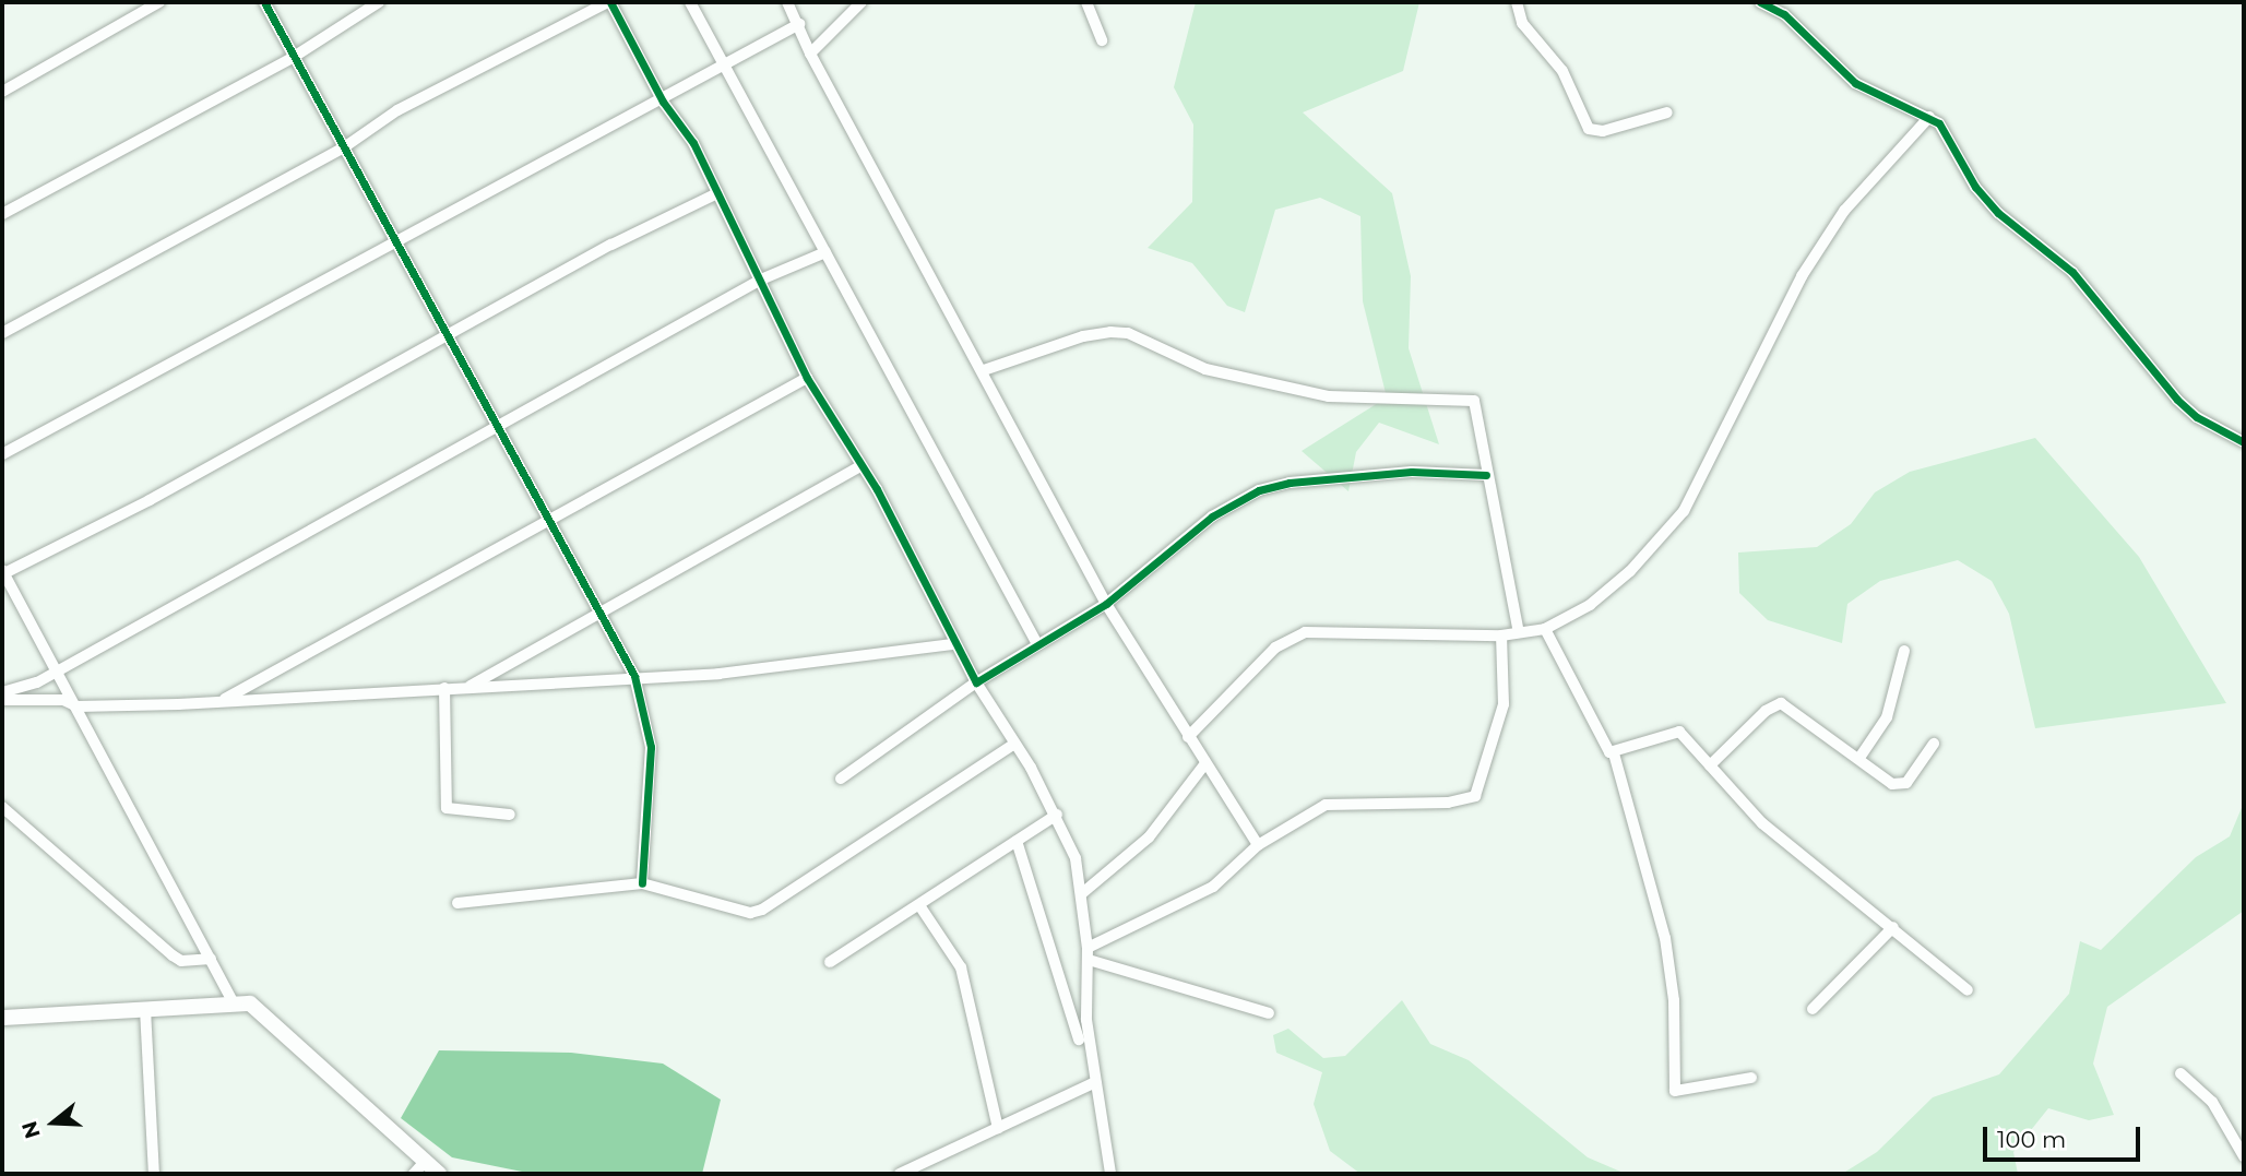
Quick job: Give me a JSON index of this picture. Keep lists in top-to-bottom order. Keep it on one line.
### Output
{"scale_bar":"100 m","north":"left"}
